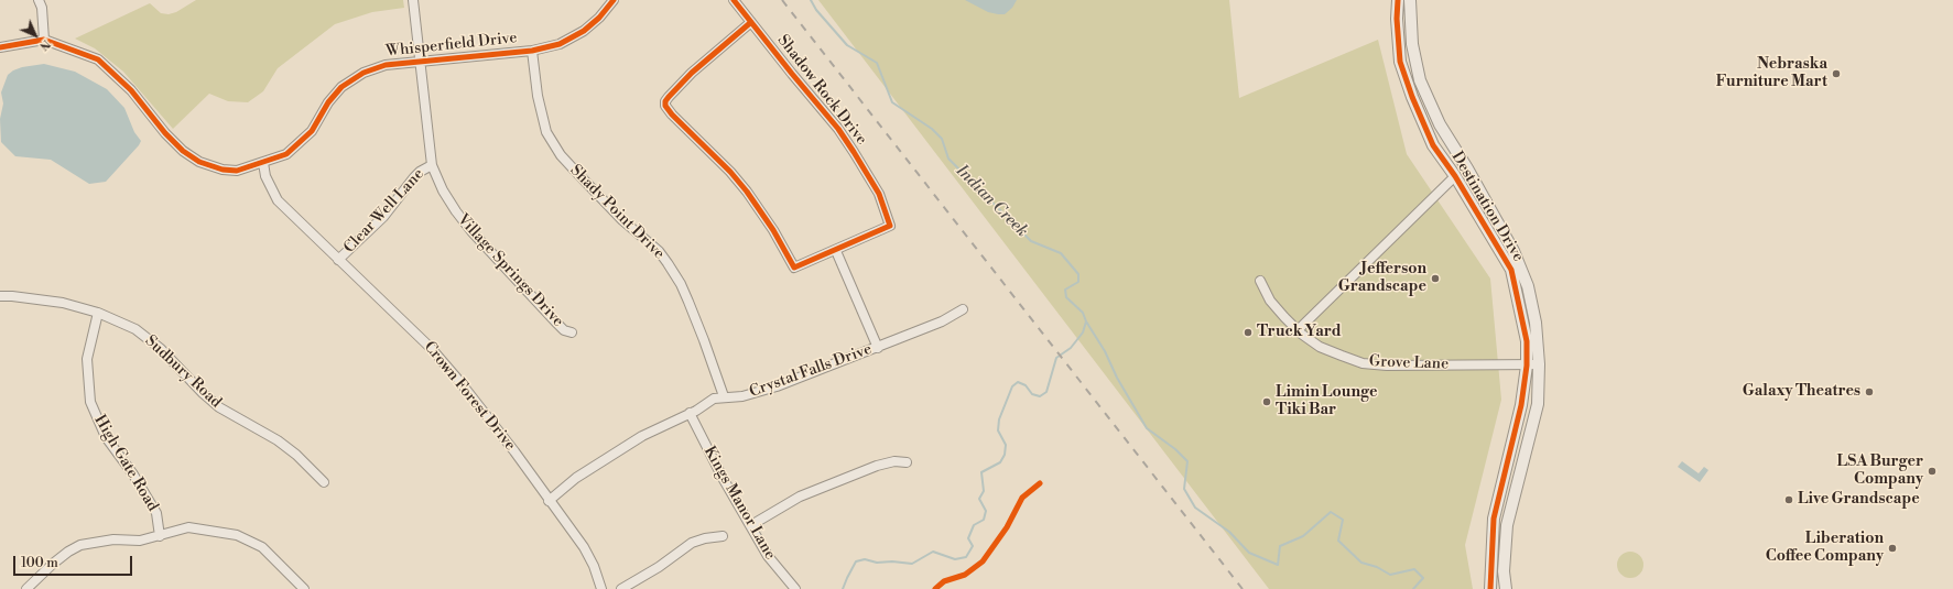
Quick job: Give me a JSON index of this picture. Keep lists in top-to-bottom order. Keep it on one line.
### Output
{"streets":{"street":["Whisperfield Drive","Shadow Rock Drive","Destination Drive","Clear Well Lane","Shady Point Drive","Village Springs Drive","Grove Lane","Crystal Falls Drive","Sudbury Road","Crown Forest Drive","High Gate Road","Kings Manor Lane"]},"crossings":[["Whisperfield Drive","Shady Point Drive"],["Whisperfield Drive","Village Springs Drive"],["Whisperfield Drive","Crown Forest Drive"],["Destination Drive","Grove Lane"],["Clear Well Lane","Village Springs Drive"],["Clear Well Lane","Crown Forest Drive"],["Shady Point Drive","Crystal Falls Drive"],["Crystal Falls Drive","Crown Forest Drive"],["Crystal Falls Drive","Kings Manor Lane"],["Sudbury Road","High Gate Road"]],"water":["Indian Creek"],"places":["Nebraska Furniture Mart","Jefferson Grandscape","Truck Yard","Galaxy Theatres","Limin Lounge Tiki Bar","LSA Burger Company","Live Grandscape","Liberation Coffee Company"],"scale_bar":"100 m","north":"bottom right"}
